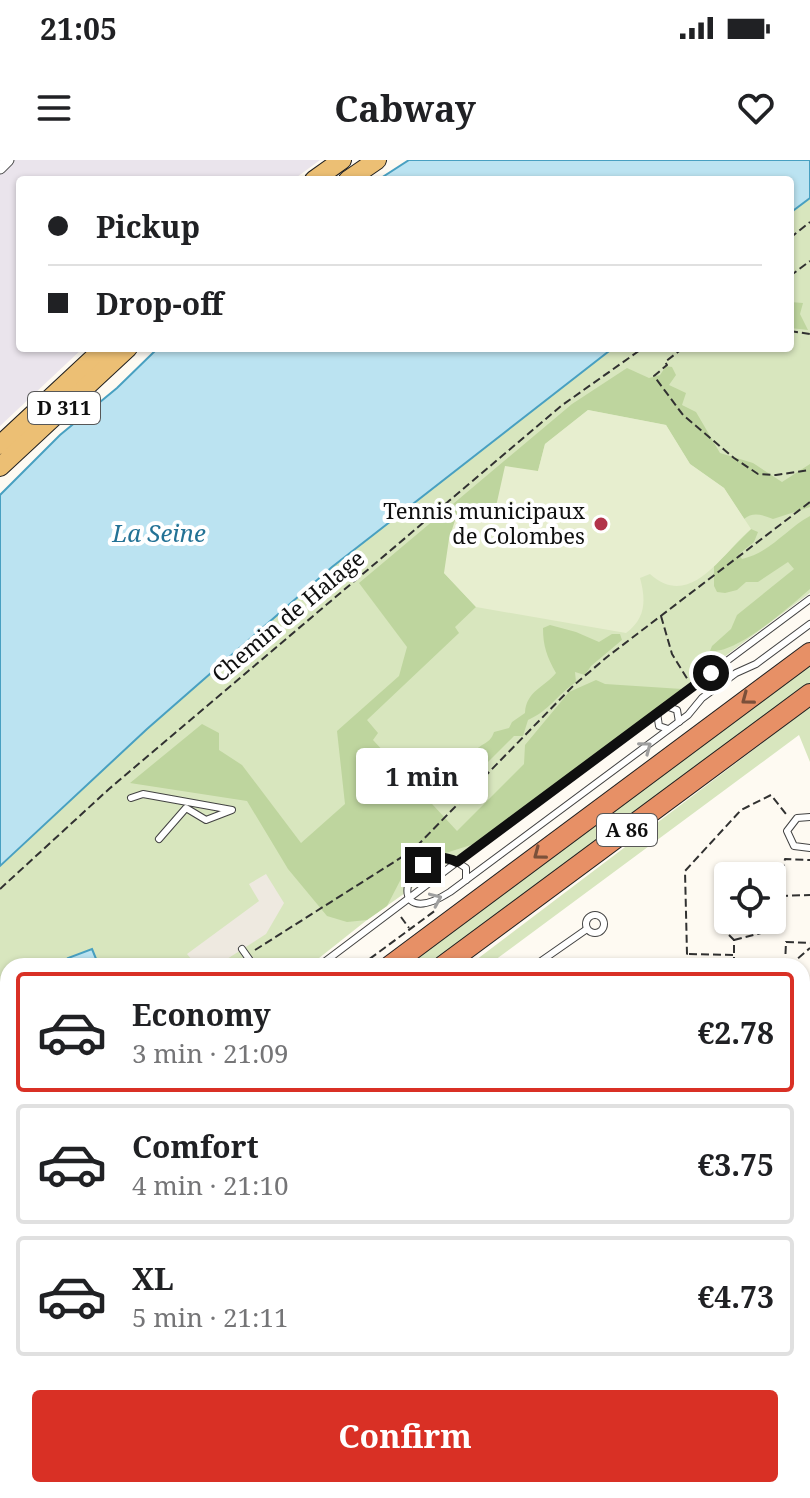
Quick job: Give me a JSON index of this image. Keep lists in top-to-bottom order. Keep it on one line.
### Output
{"streets":{"highway":["A 86"],"main road":["D 311"],"path":["Chemin de Halage"]},"water":["La Seine"],"places":["Tennis municipaux de Colombes"],"page":{"status":"21:05","header":"Cabway","banner":["Pickup","Drop-off"],"bubble":"1 min","list":[{"name":"Economy","note":"3 min · 21:09","value":"€2.78"},{"name":"Comfort","note":"4 min · 21:10","value":"€3.75"},{"name":"XL","note":"5 min · 21:11","value":"€4.73"}],"buttons":"Confirm"}}
